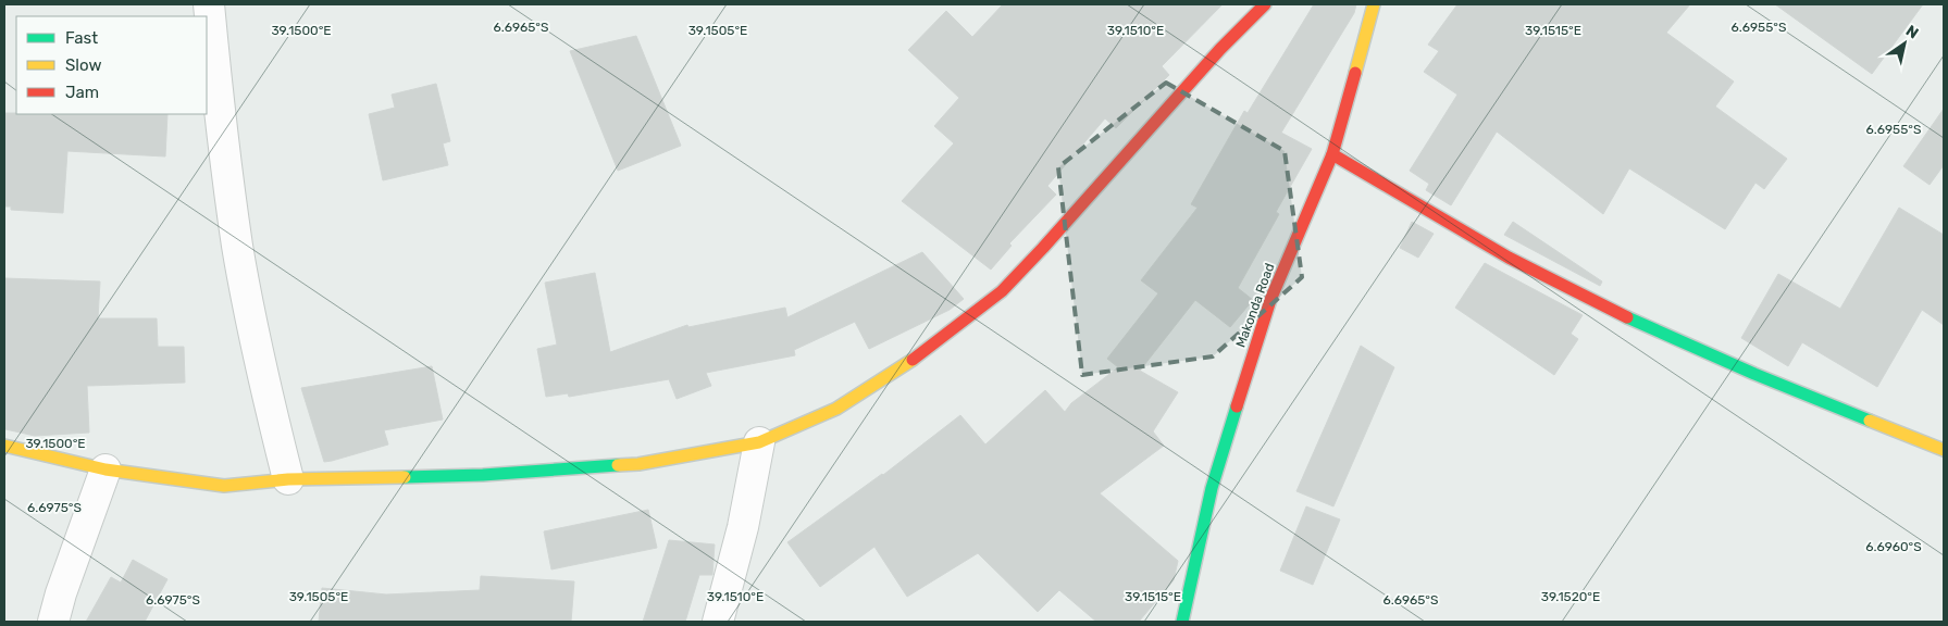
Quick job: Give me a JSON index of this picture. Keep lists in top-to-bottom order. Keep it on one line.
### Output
{"streets":{"street":["Makonda Road"]},"legend":["Fast","Slow","Jam"],"north":"top right","coordinates":["6.6965°S","6.6955°S","39.1500°E","39.1505°E","39.1510°E","39.1515°E","6.6975°S","6.6960°S","39.1520°E"]}
